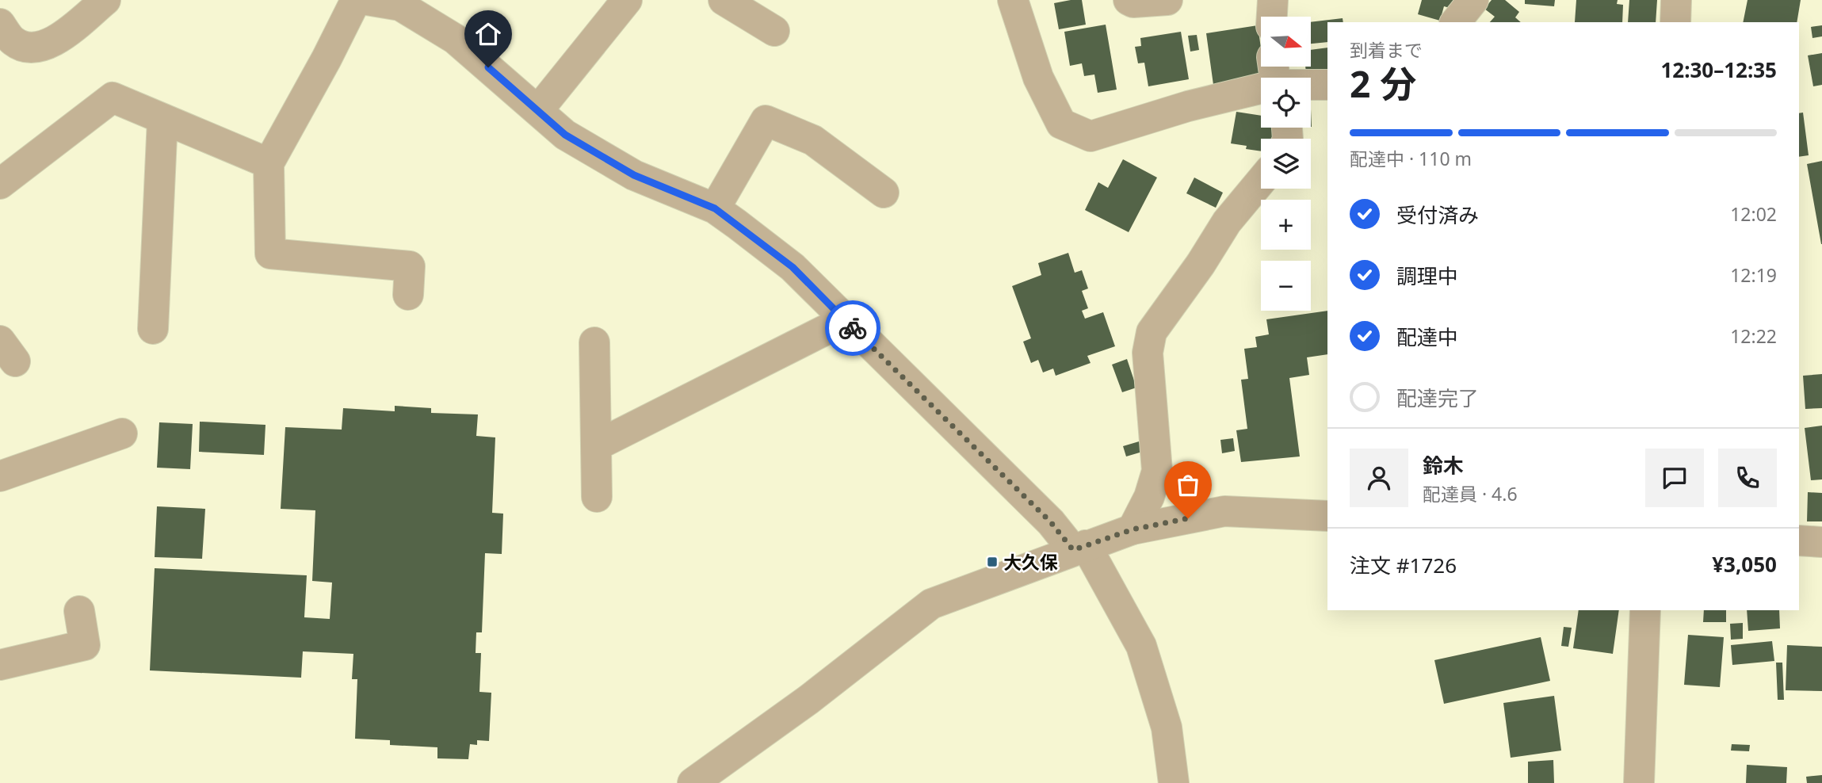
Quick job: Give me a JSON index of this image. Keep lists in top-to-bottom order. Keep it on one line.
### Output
{"places":{"transit":["大久保"]},"north":"right","page":{"map_buttons":["+","−"],"heading":["2 分","到着まで","12:30–12:35"],"panel":["鈴木","配達員 · 4.6","注文 #1726","¥3,050"],"bar":"配達中 · 110 m","list":[["受付済み","12:02"],["調理中","12:19"],["配達中","12:22"],"配達完了"]}}
